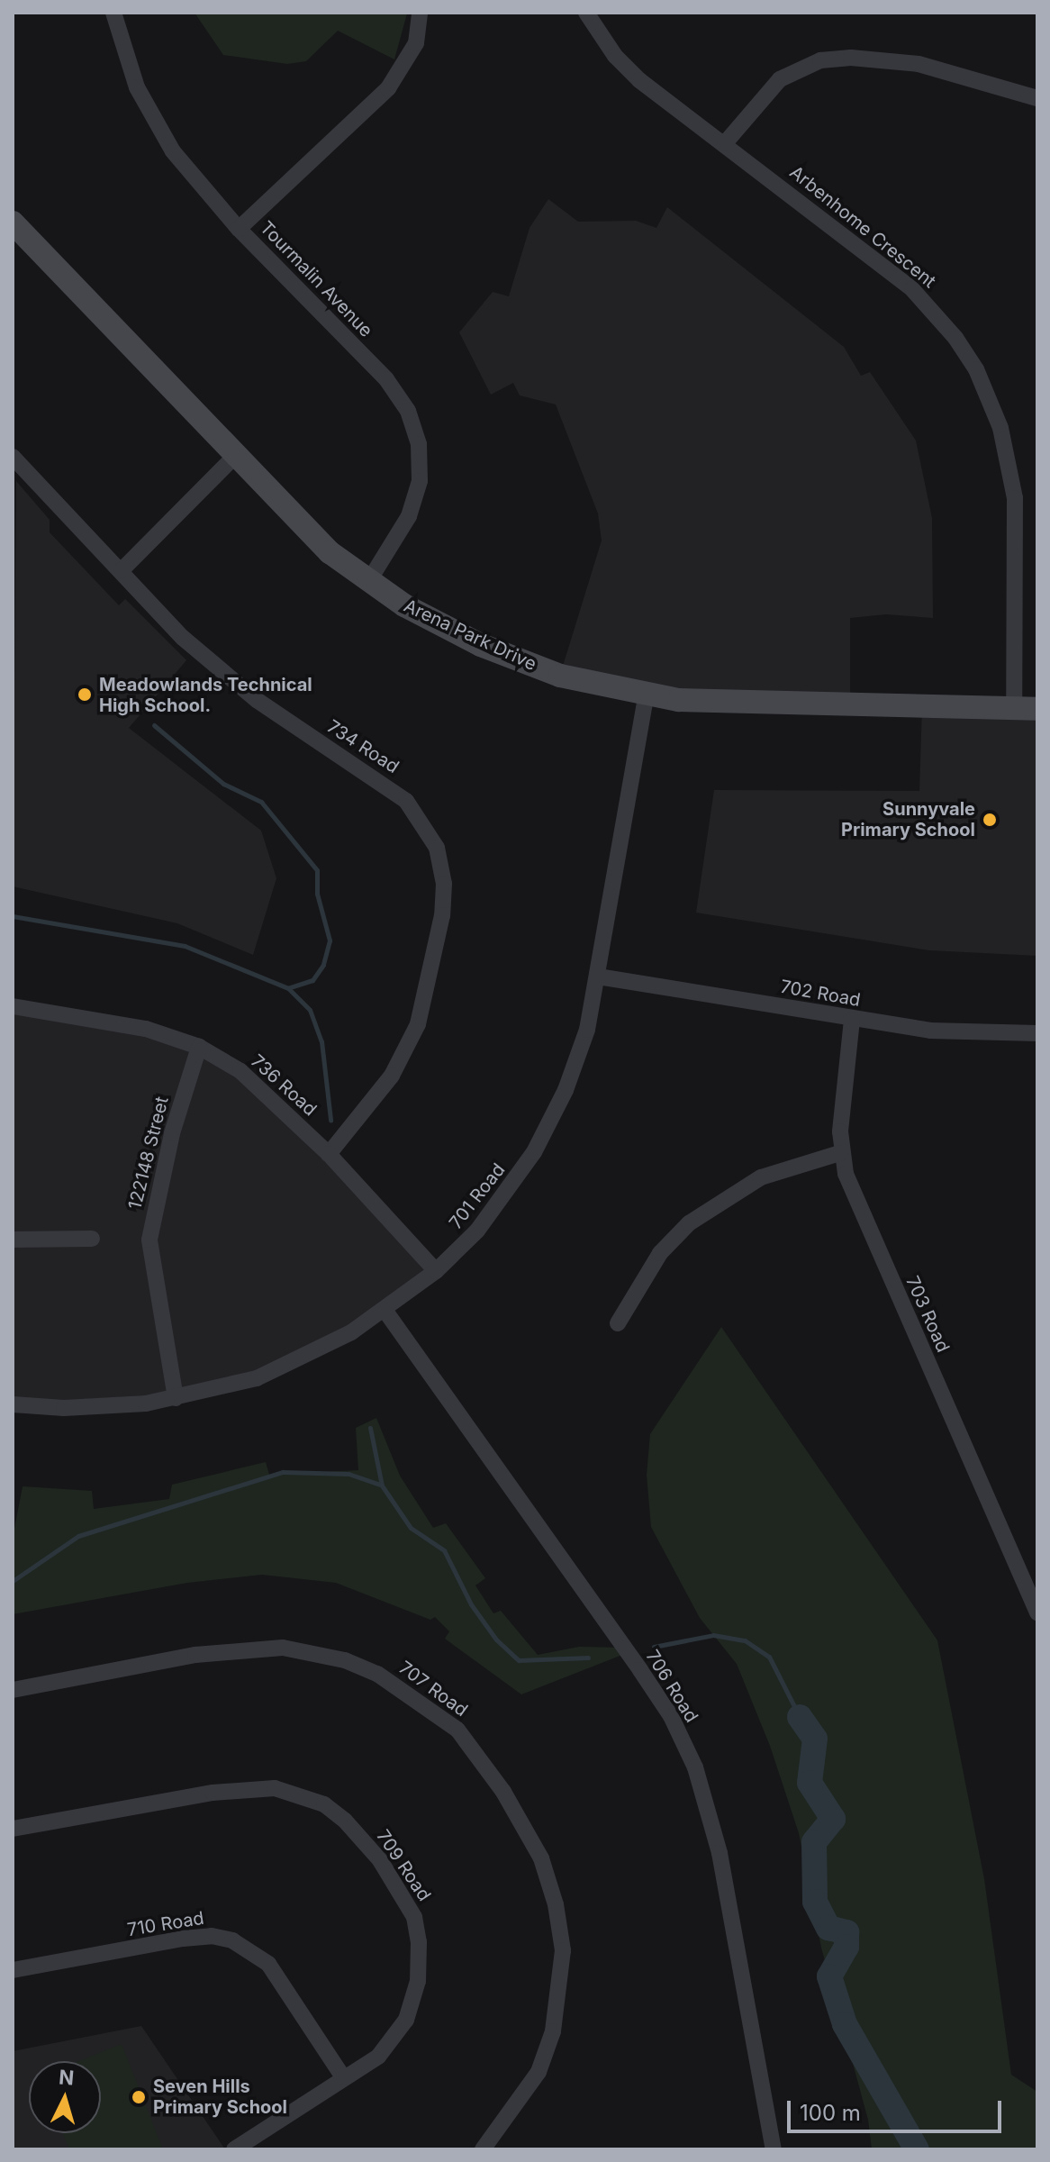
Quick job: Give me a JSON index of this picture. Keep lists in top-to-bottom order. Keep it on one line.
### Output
{"streets":{"street":["Arbenhome Crescent","Tourmalin Avenue","Arena Park Drive","734 Road","702 Road","736 Road","122148 Street","701 Road","703 Road","706 Road","707 Road","709 Road","710 Road"]},"crossings":[["Arbenhome Crescent","Arena Park Drive"],["Tourmalin Avenue","Arena Park Drive"],["Arena Park Drive","701 Road"],["734 Road","736 Road"],["702 Road","701 Road"],["702 Road","703 Road"],["736 Road","122148 Street"],["736 Road","701 Road"],["122148 Street","701 Road"],["701 Road","706 Road"],["709 Road","710 Road"]],"places":["Meadowlands Technical High School.","Sunnyvale Primary School","Seven Hills Primary School"],"scale_bar":"100 m","north":"top"}
